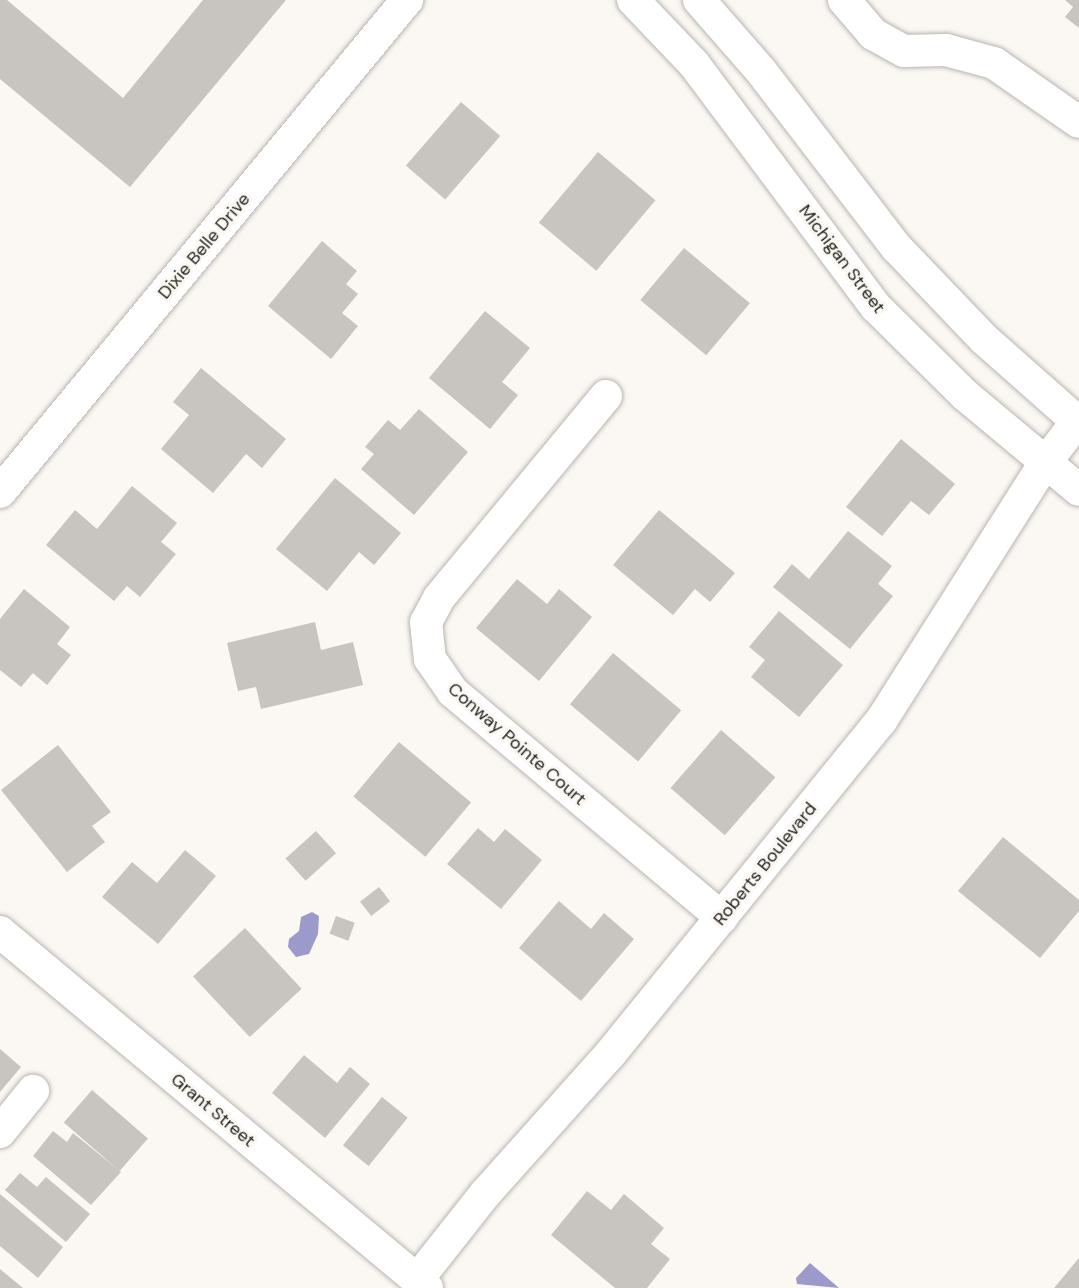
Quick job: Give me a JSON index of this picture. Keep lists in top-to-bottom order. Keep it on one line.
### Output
{"streets":{"street":["Dixie Belle Drive","Michigan Street","Conway Pointe Court","Roberts Boulevard","Grant Street"]},"crossings":[["Michigan Street","Roberts Boulevard"],["Conway Pointe Court","Roberts Boulevard"],["Roberts Boulevard","Grant Street"]]}
